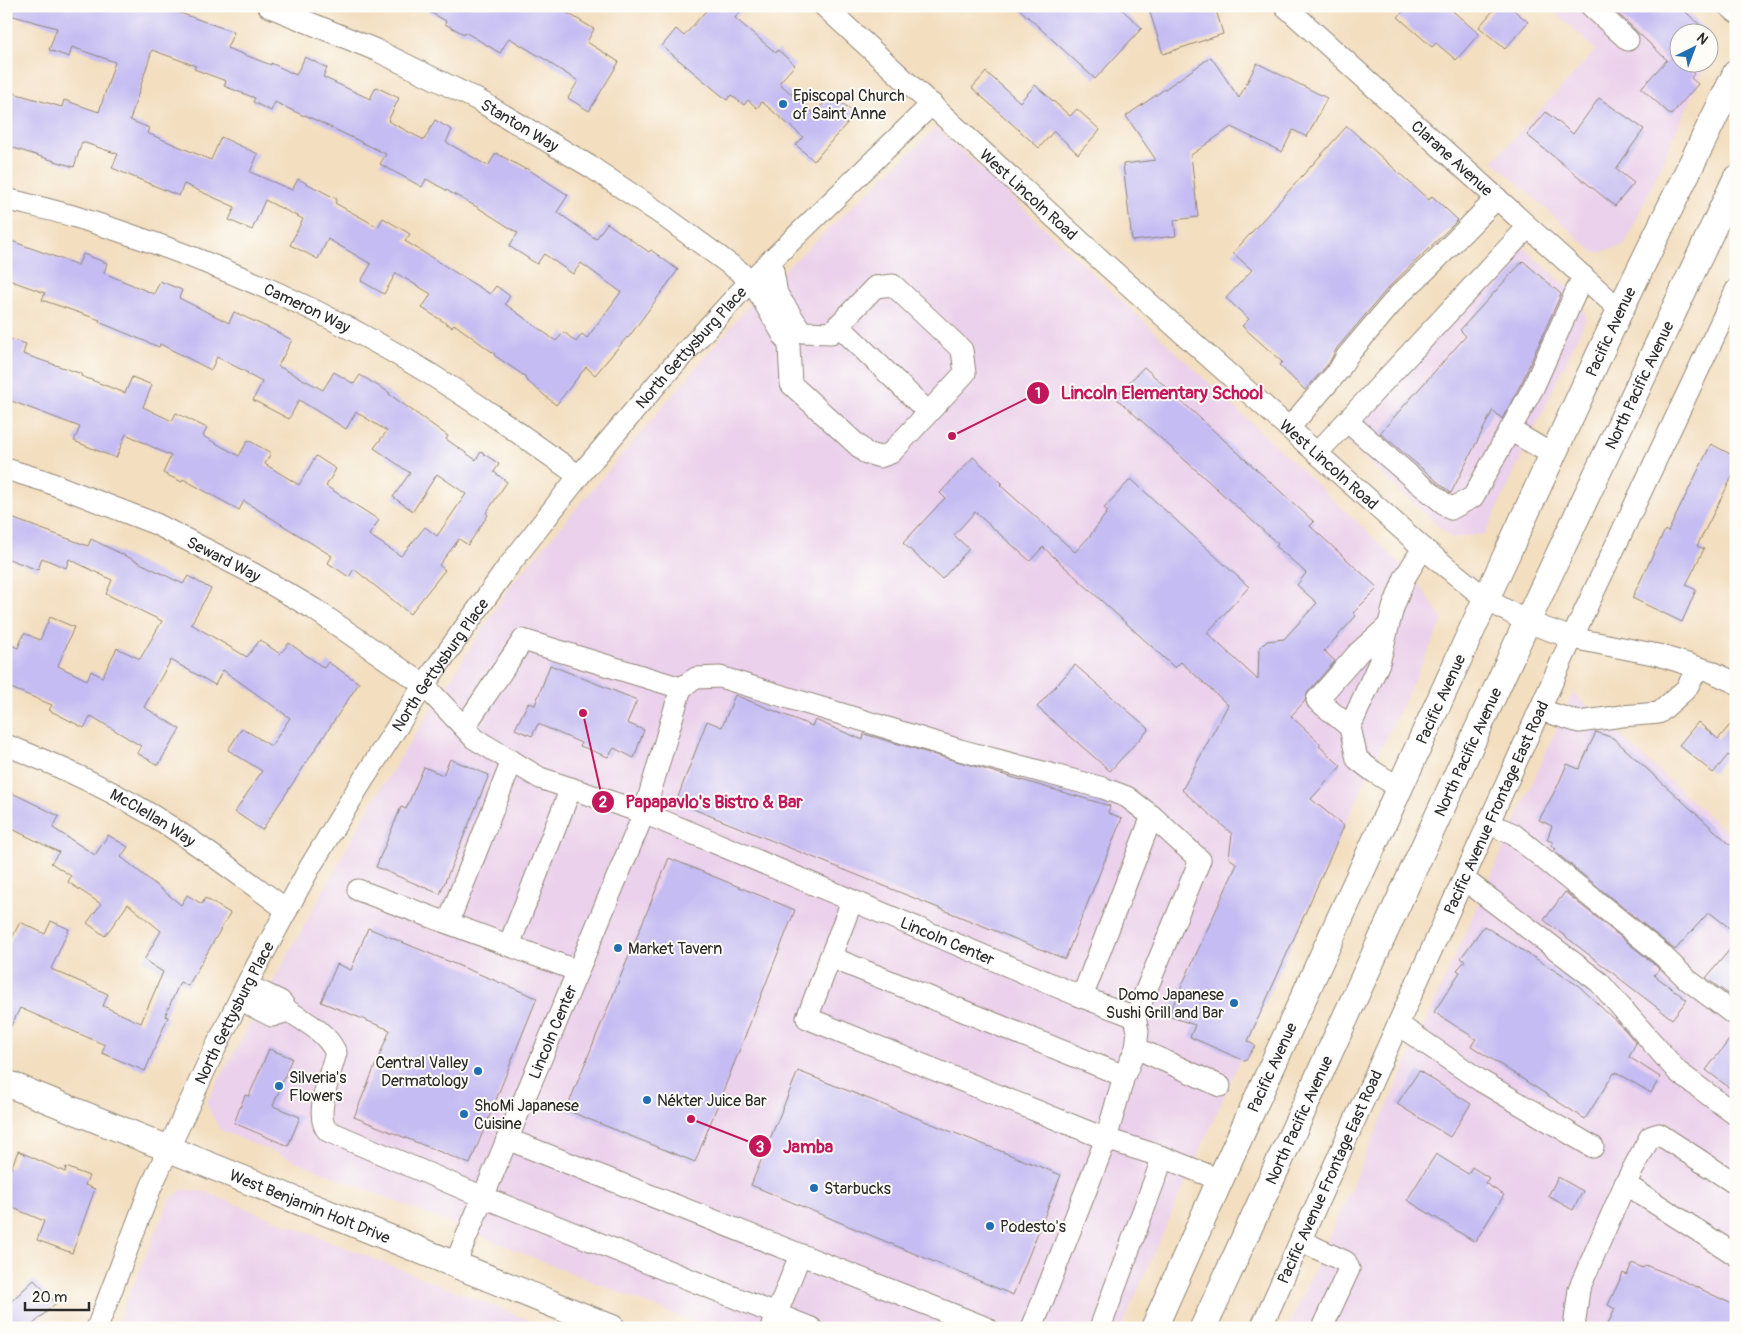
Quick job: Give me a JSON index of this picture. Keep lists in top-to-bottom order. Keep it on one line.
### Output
{"streets":{"main road":["Pacific Avenue","North Pacific Avenue","West Benjamin Holt Drive"],"street":["Stanton Way","Clarane Avenue","West Lincoln Road","Cameron Way","North Gettysburg Place","Seward Way","Pacific Avenue Frontage East Road","McClellan Way","Lincoln Center"]},"crossings":[["Stanton Way","North Gettysburg Place"],["Clarane Avenue","Pacific Avenue"],["West Lincoln Road","Pacific Avenue"],["West Lincoln Road","North Gettysburg Place"],["West Lincoln Road","North Pacific Avenue"],["West Lincoln Road","Pacific Avenue Frontage East Road"],["Cameron Way","North Gettysburg Place"],["North Gettysburg Place","Seward Way"],["North Gettysburg Place","McClellan Way"],["North Gettysburg Place","Lincoln Center"],["North Gettysburg Place","West Benjamin Holt Drive"],["Seward Way","Lincoln Center"],["Lincoln Center","West Benjamin Holt Drive"]],"places":["Episcopal Church of Saint Anne","Lincoln Elementary School","Papapavlo's Bistro & Bar","Market Tavern","Domo Japanese Sushi Grill and Bar","Central Valley Dermatology","Silveria's Flowers","Nékter Juice Bar","ShoMi Japanese Cuisine","Jamba","Starbucks","Podesto's"],"scale_bar":"20 m","north":"top right"}
